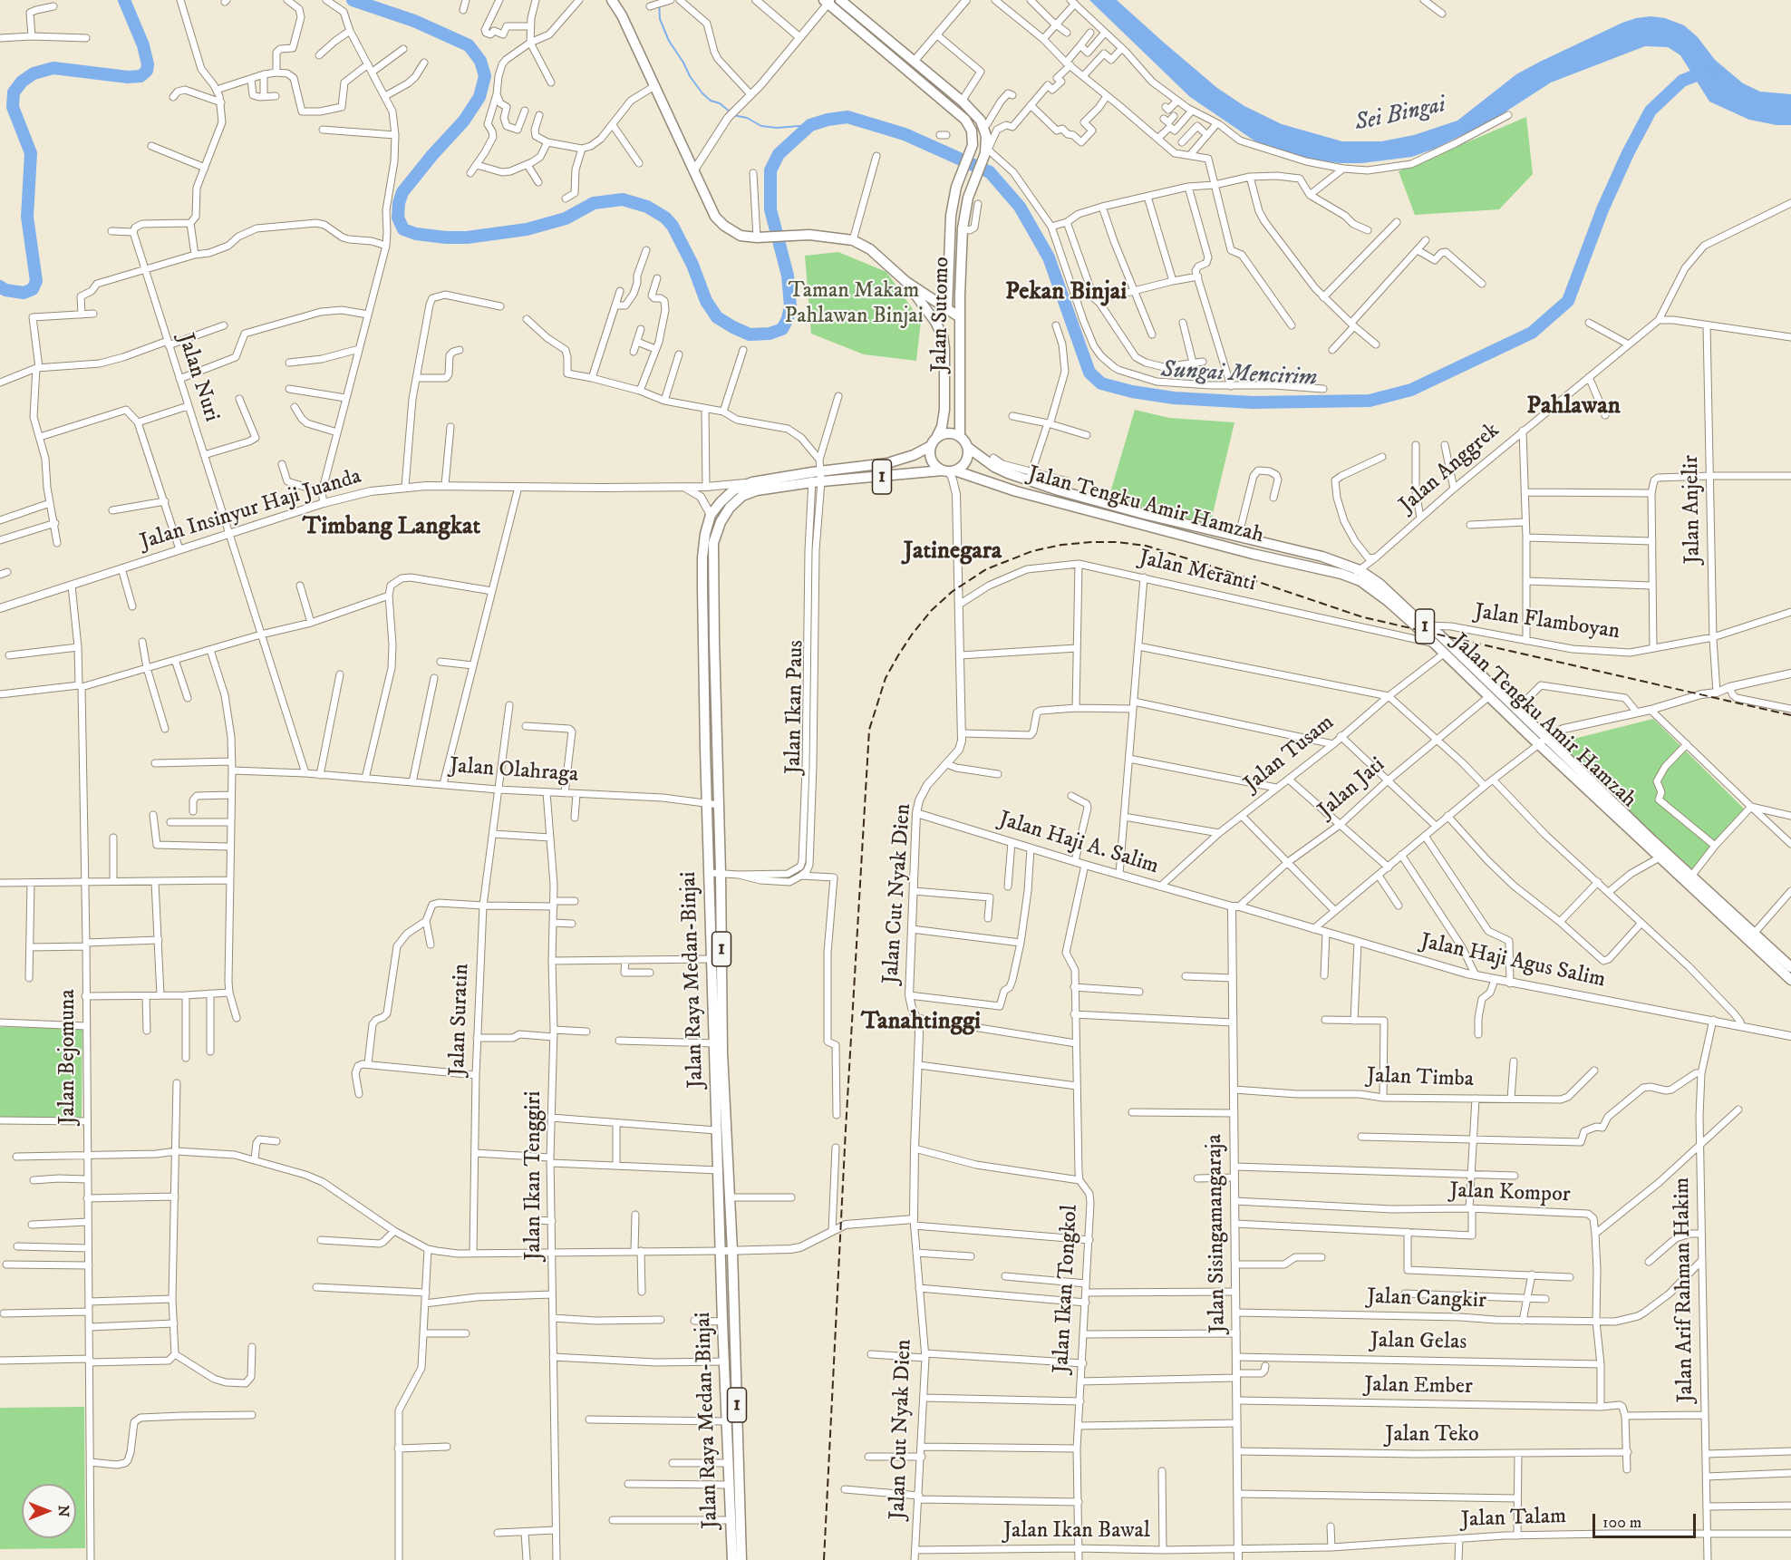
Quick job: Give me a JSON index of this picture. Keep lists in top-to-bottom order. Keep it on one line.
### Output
{"streets":{"main road":["Jalan Sutomo","1","Jalan Tengku Amir Hamzah","Jalan Raya Medan-Binjai"],"street":["Jalan Nuri","Jalan Anggrek","Jalan Anjelir","Jalan Insinyur Haji Juanda","Jalan Meranti","Jalan Flamboyan","Jalan Ikan Paus","Jalan Tusam","Jalan Olahraga","Jalan Jati","Jalan Haji A. Salim","Jalan Cut Nyak Dien","Jalan Haji Agus Salim","Jalan Suratin","Jalan Bejomuna","Jalan Timba","Jalan Ikan Tenggiri","Jalan Kompor","Jalan Sisingamangaraja","Jalan Ikan Tongkol","Jalan Arif Rahman Hakim","Jalan Cangkir","Jalan Gelas","Jalan Ember","Jalan Teko","Jalan Talam","Jalan Ikan Bawal"]},"crossings":[["Jalan Sutomo","1"],["Jalan Sutomo","Jalan Tengku Amir Hamzah"],["Jalan Sutomo","Jalan Cut Nyak Dien"],["Jalan Nuri","Jalan Insinyur Haji Juanda"],["Jalan Nuri","Jalan Olahraga"],["Jalan Anggrek","Jalan Tengku Amir Hamzah"],["1","Jalan Tengku Amir Hamzah"],["1","Jalan Ikan Paus"],["1","Jalan Cut Nyak Dien"],["1","Jalan Raya Medan-Binjai"],["Jalan Tengku Amir Hamzah","Jalan Meranti"],["Jalan Tengku Amir Hamzah","Jalan Flamboyan"],["Jalan Tengku Amir Hamzah","Jalan Tusam"],["Jalan Tengku Amir Hamzah","Jalan Jati"],["Jalan Tengku Amir Hamzah","Jalan Cut Nyak Dien"],["Jalan Anjelir","Jalan Flamboyan"],["Jalan Insinyur Haji Juanda","Jalan Raya Medan-Binjai"],["Jalan Insinyur Haji Juanda","Jalan Bejomuna"],["Jalan Meranti","Jalan Cut Nyak Dien"],["Jalan Ikan Paus","Jalan Raya Medan-Binjai"],["Jalan Tusam","Jalan Haji A. Salim"],["Jalan Olahraga","Jalan Raya Medan-Binjai"],["Jalan Olahraga","Jalan Suratin"],["Jalan Olahraga","Jalan Ikan Tenggiri"],["Jalan Jati","Jalan Haji A. Salim"],["Jalan Jati","Jalan Haji Agus Salim"],["Jalan Jati","Jalan Sisingamangaraja"],["Jalan Haji A. Salim","Jalan Cut Nyak Dien"],["Jalan Haji A. Salim","Jalan Haji Agus Salim"],["Jalan Haji A. Salim","Jalan Sisingamangaraja"],["Jalan Haji A. Salim","Jalan Ikan Tongkol"],["Jalan Cut Nyak Dien","Jalan Ikan Bawal"],["Jalan Haji Agus Salim","Jalan Sisingamangaraja"],["Jalan Haji Agus Salim","Jalan Arif Rahman Hakim"],["Jalan Timba","Jalan Sisingamangaraja"],["Jalan Kompor","Jalan Sisingamangaraja"],["Jalan Sisingamangaraja","Jalan Cangkir"],["Jalan Sisingamangaraja","Jalan Gelas"],["Jalan Sisingamangaraja","Jalan Ember"],["Jalan Sisingamangaraja","Jalan Teko"],["Jalan Sisingamangaraja","Jalan Talam"],["Jalan Sisingamangaraja","Jalan Ikan Bawal"],["Jalan Ikan Tongkol","Jalan Ikan Bawal"],["Jalan Arif Rahman Hakim","Jalan Cangkir"],["Jalan Arif Rahman Hakim","Jalan Talam"],["Jalan Talam","Jalan Ikan Bawal"]],"districts":["Pekan Binjai","Pahlawan","Timbang Langkat","Jatinegara","Tanahtinggi"],"water":["Sei Bingai","Sungai Mencirim"],"parks":["Taman Makam Pahlawan Binjai"],"scale_bar":"100 m","north":"right"}
